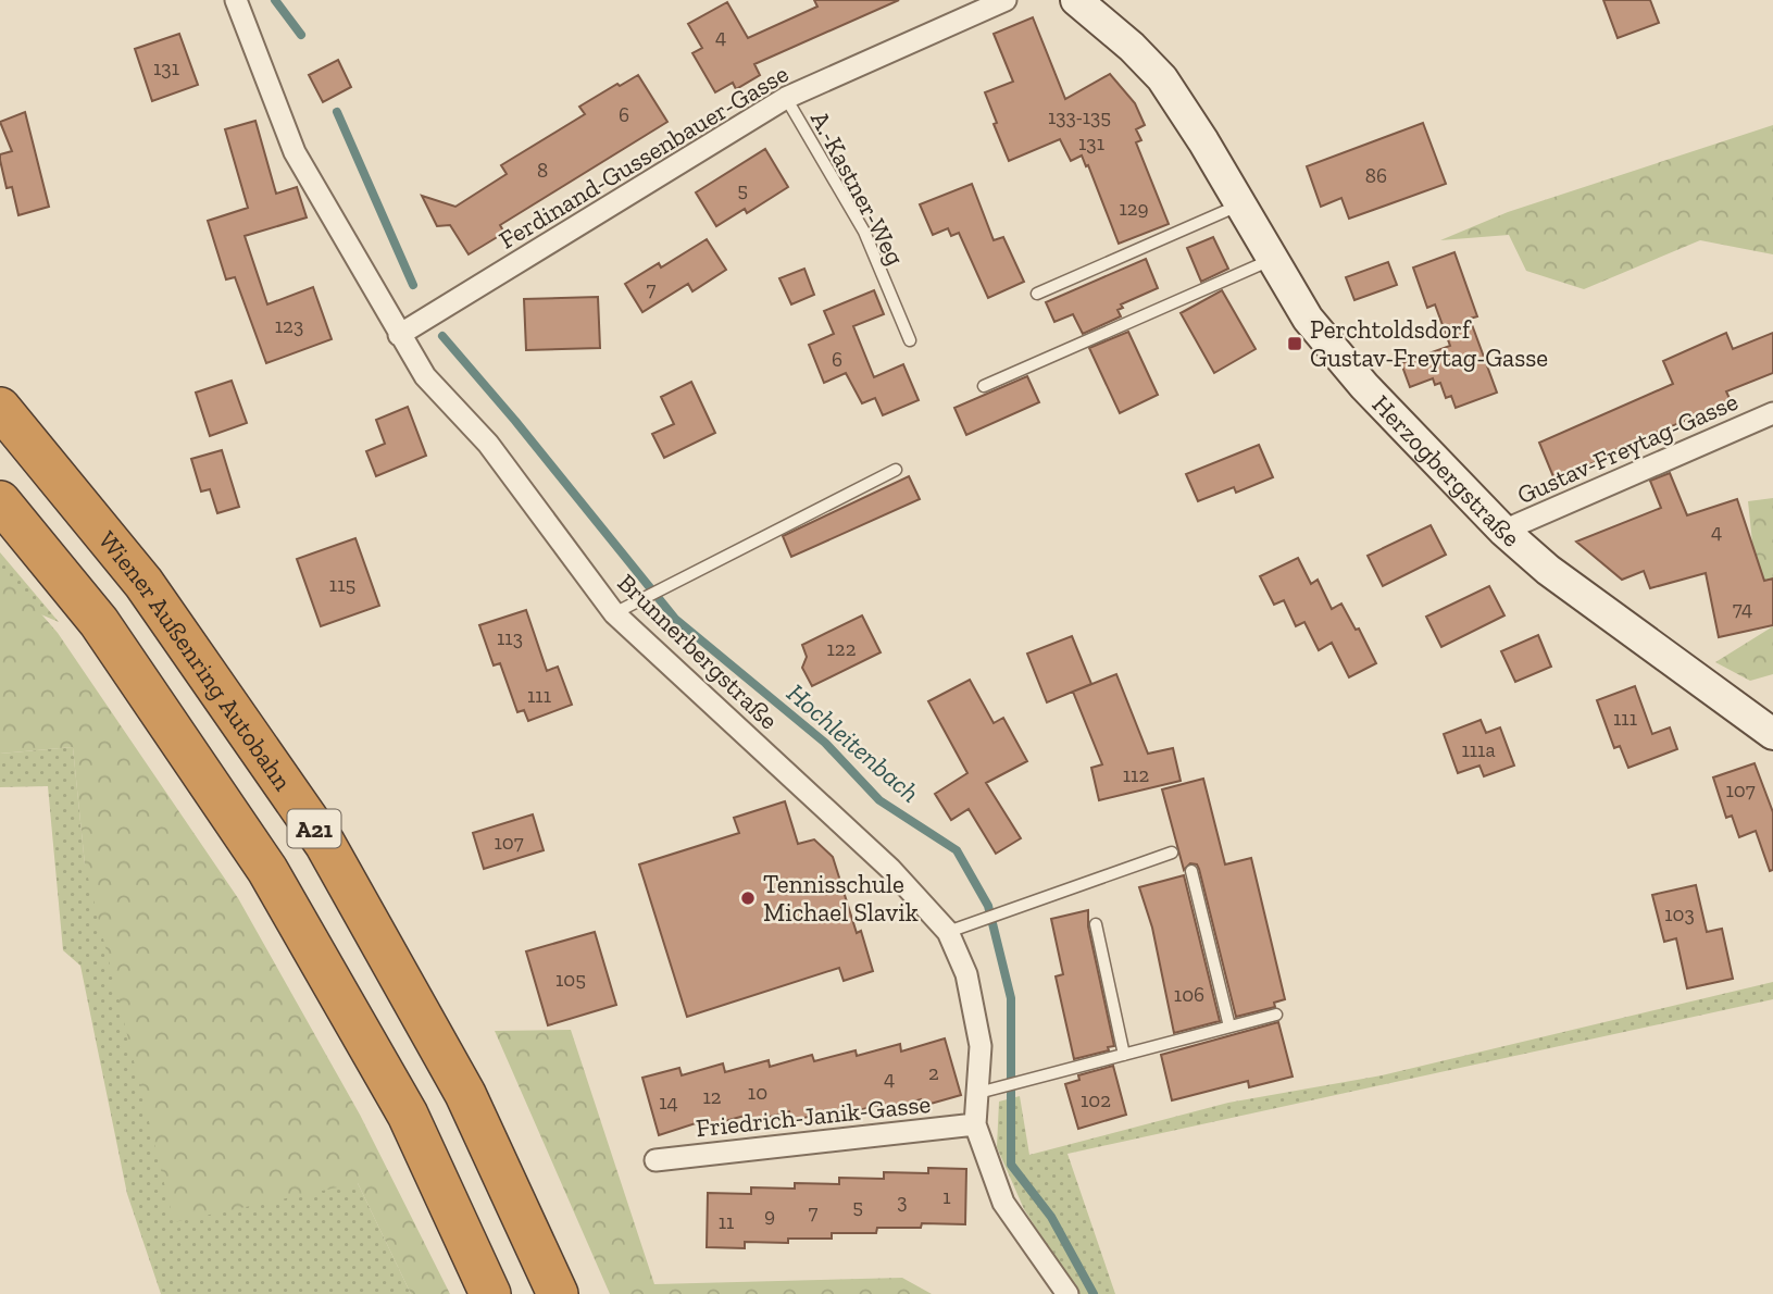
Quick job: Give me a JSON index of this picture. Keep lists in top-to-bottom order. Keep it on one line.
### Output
{"streets":{"highway":["Wiener Außenring Autobahn","A21"],"main road":["Herzogbergstraße"],"street":["Ferdinand-Gussenbauer-Gasse","Gustav-Freytag-Gasse","Brunnerbergstraße","Friedrich-Janik-Gasse"],"lane":["A.-Kastner-Weg"]},"crossings":[["Ferdinand-Gussenbauer-Gasse","A.-Kastner-Weg"],["Ferdinand-Gussenbauer-Gasse","Brunnerbergstraße"],["Gustav-Freytag-Gasse","Herzogbergstraße"],["Brunnerbergstraße","Friedrich-Janik-Gasse"]],"water":["Hochleitenbach"],"places":{"transit":["Perchtoldsdorf Gustav-Freytag-Gasse"],"other":["Tennisschule Michael Slavik"]},"house_numbers":["4","131","6","133-135","131","8","86","5","129","7","123","6","4","115","74","113","122","111","111","111a","112","107","107","103","105","106","2","4","10","12","102","14","1","3","5","7","9","11"]}
